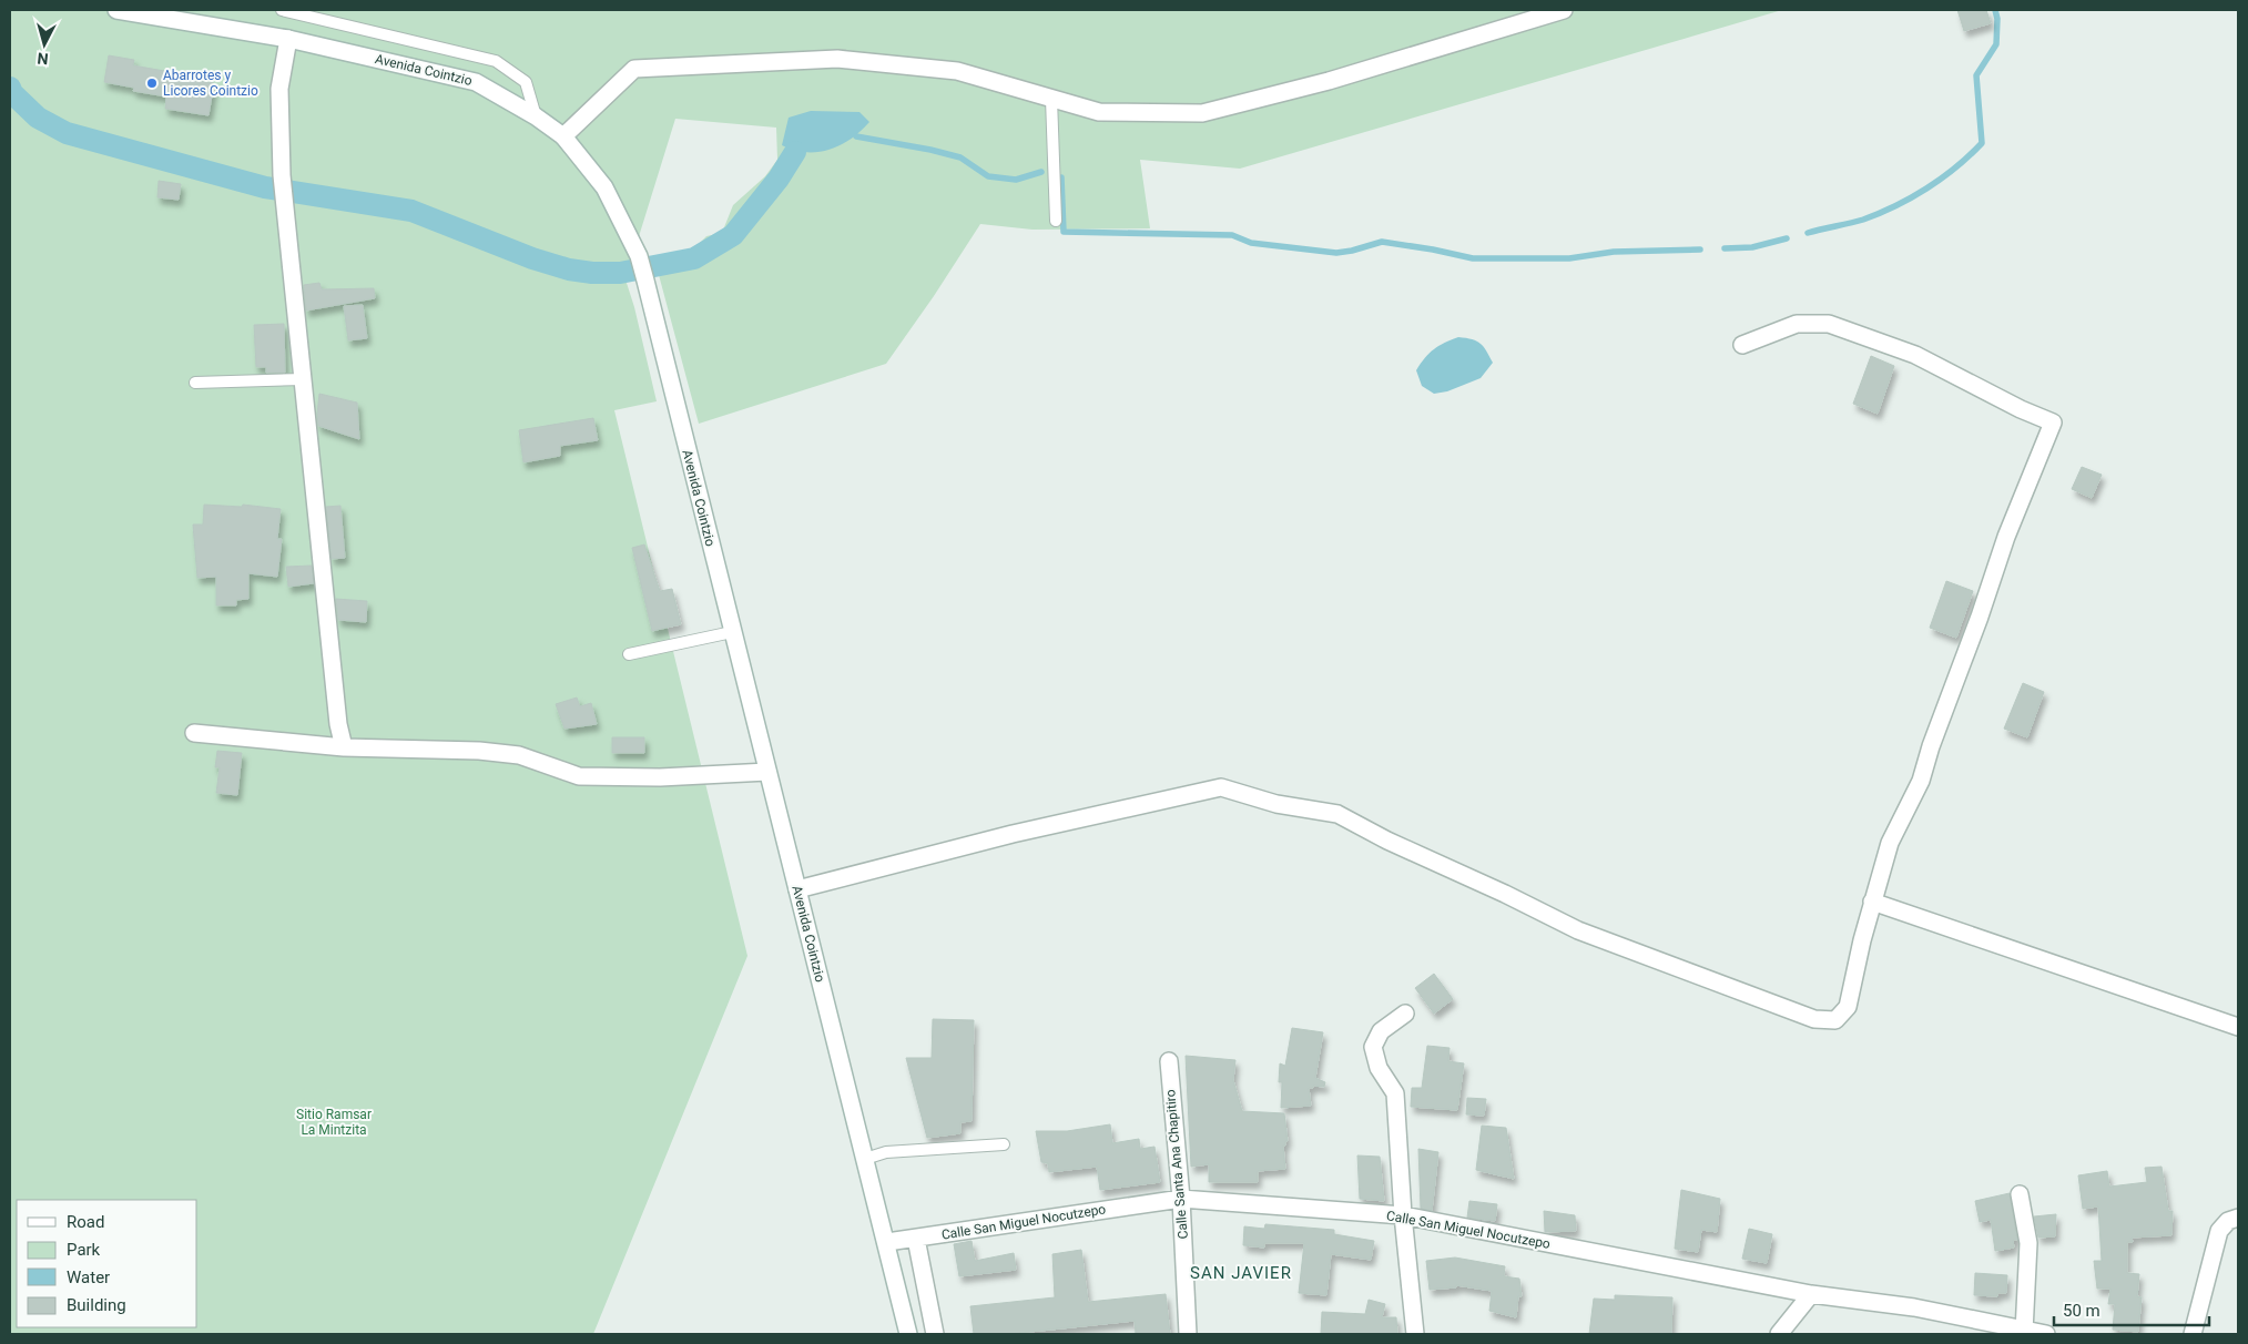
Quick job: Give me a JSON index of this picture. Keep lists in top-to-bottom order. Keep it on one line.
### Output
{"streets":{"street":["Avenida Cointzio","Calle Santa Ana Chapitiro","Calle San Miguel Nocutzepo"]},"crossings":[["Avenida Cointzio","Calle San Miguel Nocutzepo"],["Calle Santa Ana Chapitiro","Calle San Miguel Nocutzepo"]],"districts":["SAN JAVIER"],"parks":["Sitio Ramsar La Mintzita"],"places":["Abarrotes y Licores Cointzio"],"legend":["Road","Park","Water","Building"],"scale_bar":"50 m","north":"bottom"}
